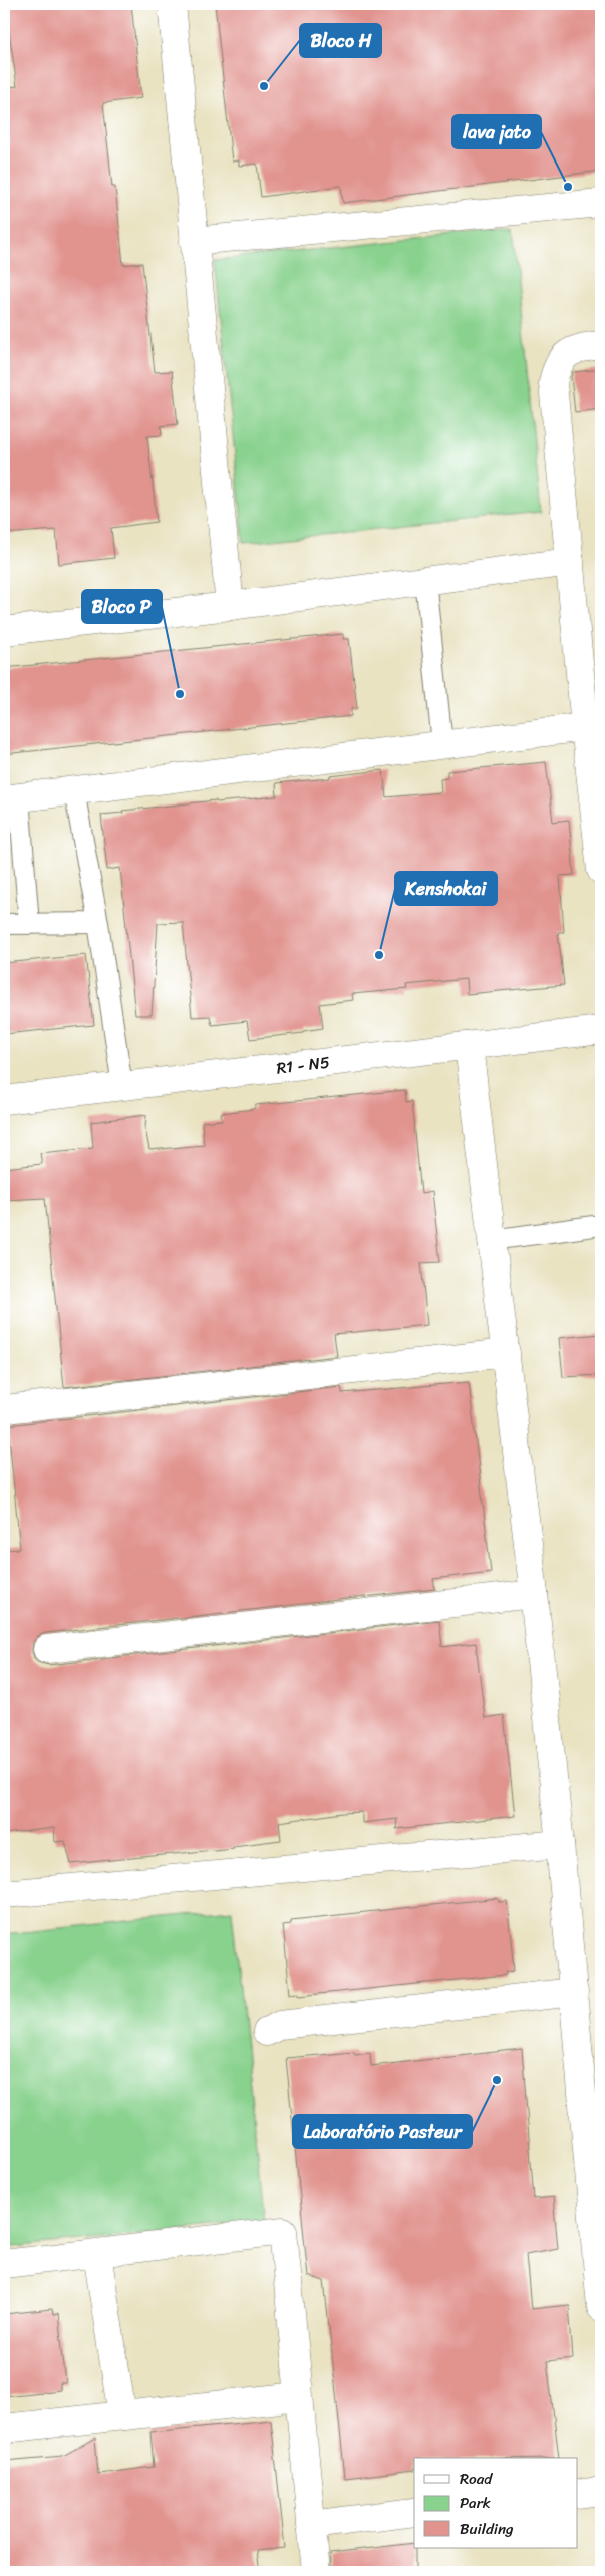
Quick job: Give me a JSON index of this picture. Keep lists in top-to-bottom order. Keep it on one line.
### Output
{"streets":{"street":["R1 - N5"]},"places":["Bloco H","lava jato","Bloco P","Kenshokai","Laboratório Pasteur"],"legend":["Road","Park","Building"]}
